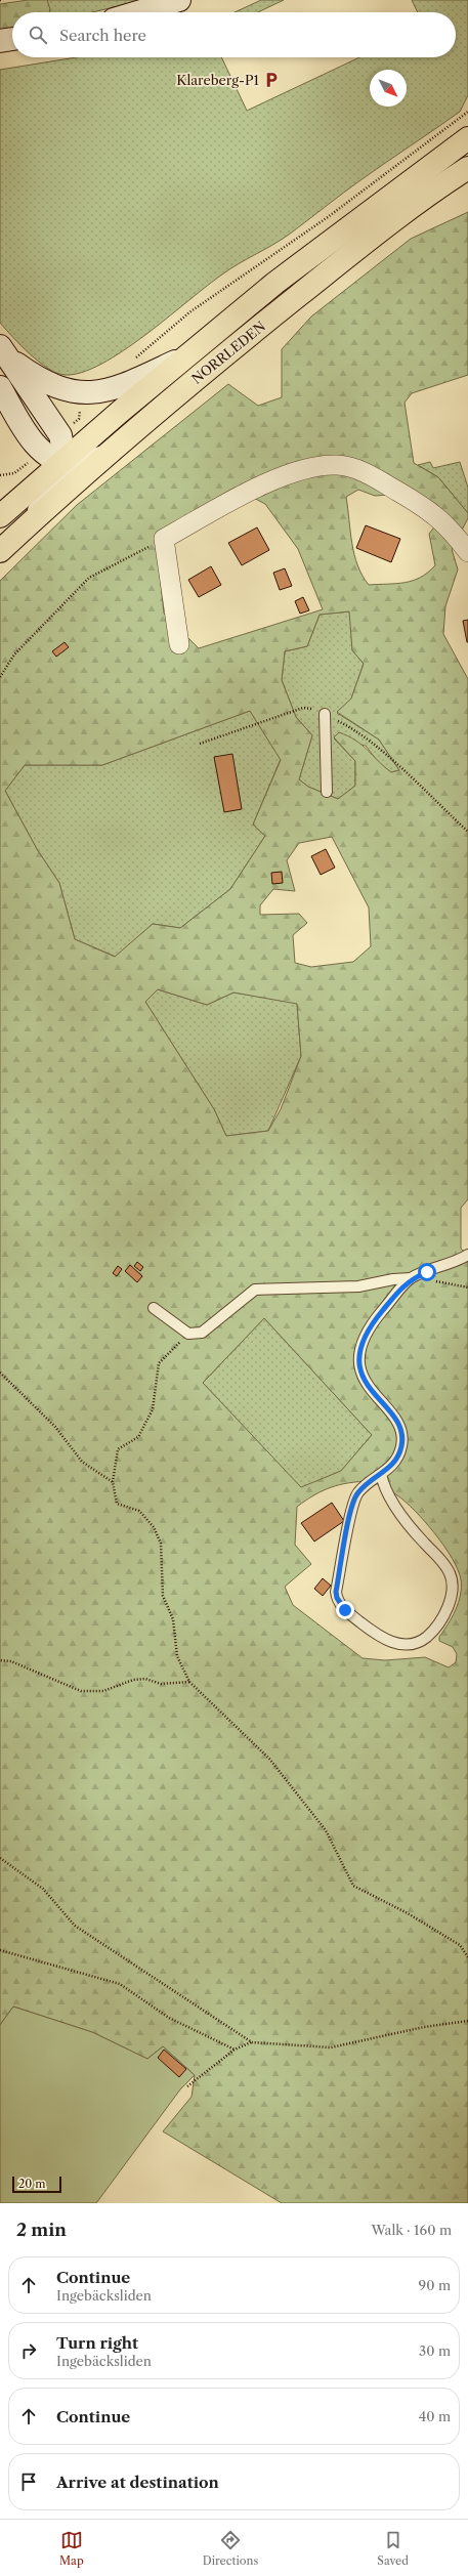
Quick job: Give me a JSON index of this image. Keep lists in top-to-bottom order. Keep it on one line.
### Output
{"streets":{"highway":["NORRLEDEN"]},"places":{"parking":["Klareberg-P1"]},"scale_bar":"20 m","north":"bottom right","page":{"search":"Search here","scale":"20 m","heading":["2 min","Walk · 160 m"],"list":[["Continue","Ingebäcksliden","90 m"],["Turn right","Ingebäcksliden","30 m"],["Continue","40 m"],"Arrive at destination"],"nav":["Map","Directions","Saved"]}}
